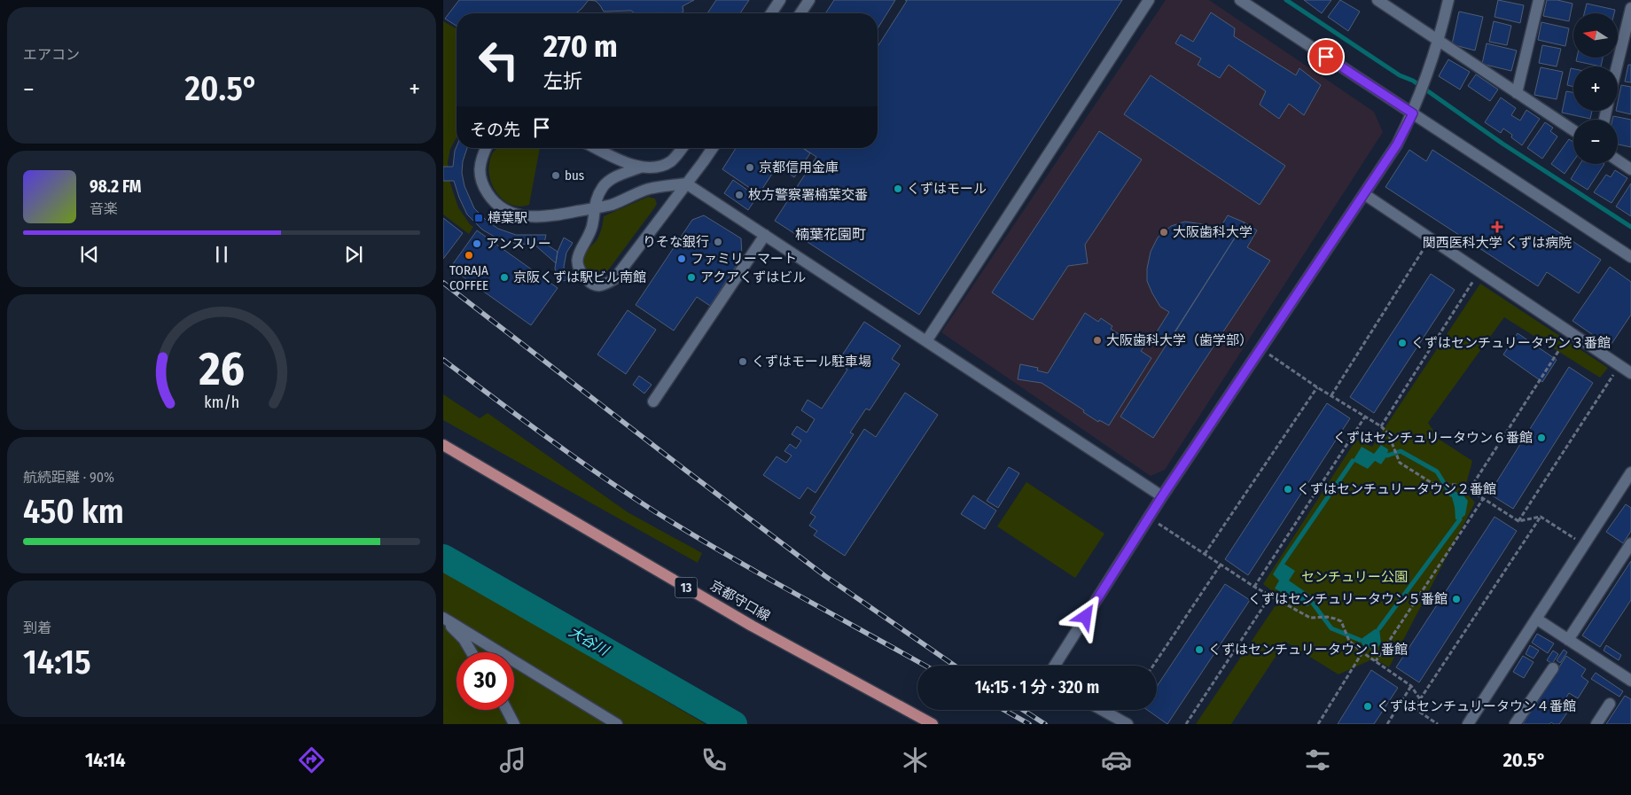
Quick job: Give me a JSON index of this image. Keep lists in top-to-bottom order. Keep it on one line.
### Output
{"streets":{"main road":["13","京都守口線"]},"districts":["楠葉花園町"],"water":["大谷川"],"parks":["センチュリー公園"],"places":{"other":["京都信用金庫","bus","くずはモール","枚方警察署楠葉交番","大阪歯科大学","りそな銀行","アンスリー","TORAJA COFFEE","ファミリーマート","京阪くずは駅ビル南館","アクアくずはビル","大阪歯科大学（歯学部）","くずはセンチュリータウン３番館","くずはモール駐車場","くずはセンチュリータウン６番館","くずはセンチュリータウン２番館","くずはセンチュリータウン５番館","くずはセンチュリータウン１番館","くずはセンチュリータウン４番館"],"transit":["樟葉駅"],"health":["関西医科大学 くずは病院"]},"north":"left","page":{"tile":["エアコン",["航続距離 · 90%","450 km"],["到着","14:15"]],"map_buttons":["+","−"],"turn":["270 m","左折"],"heat":["−","20.5°","+"],"then":"その先","song":["98.2 FM","音楽"],"limit":"30","trip":"14:15 · 1 分 · 320 m","tabs":["14:14","20.5°"],"gauge":["26","km/h"]}}
